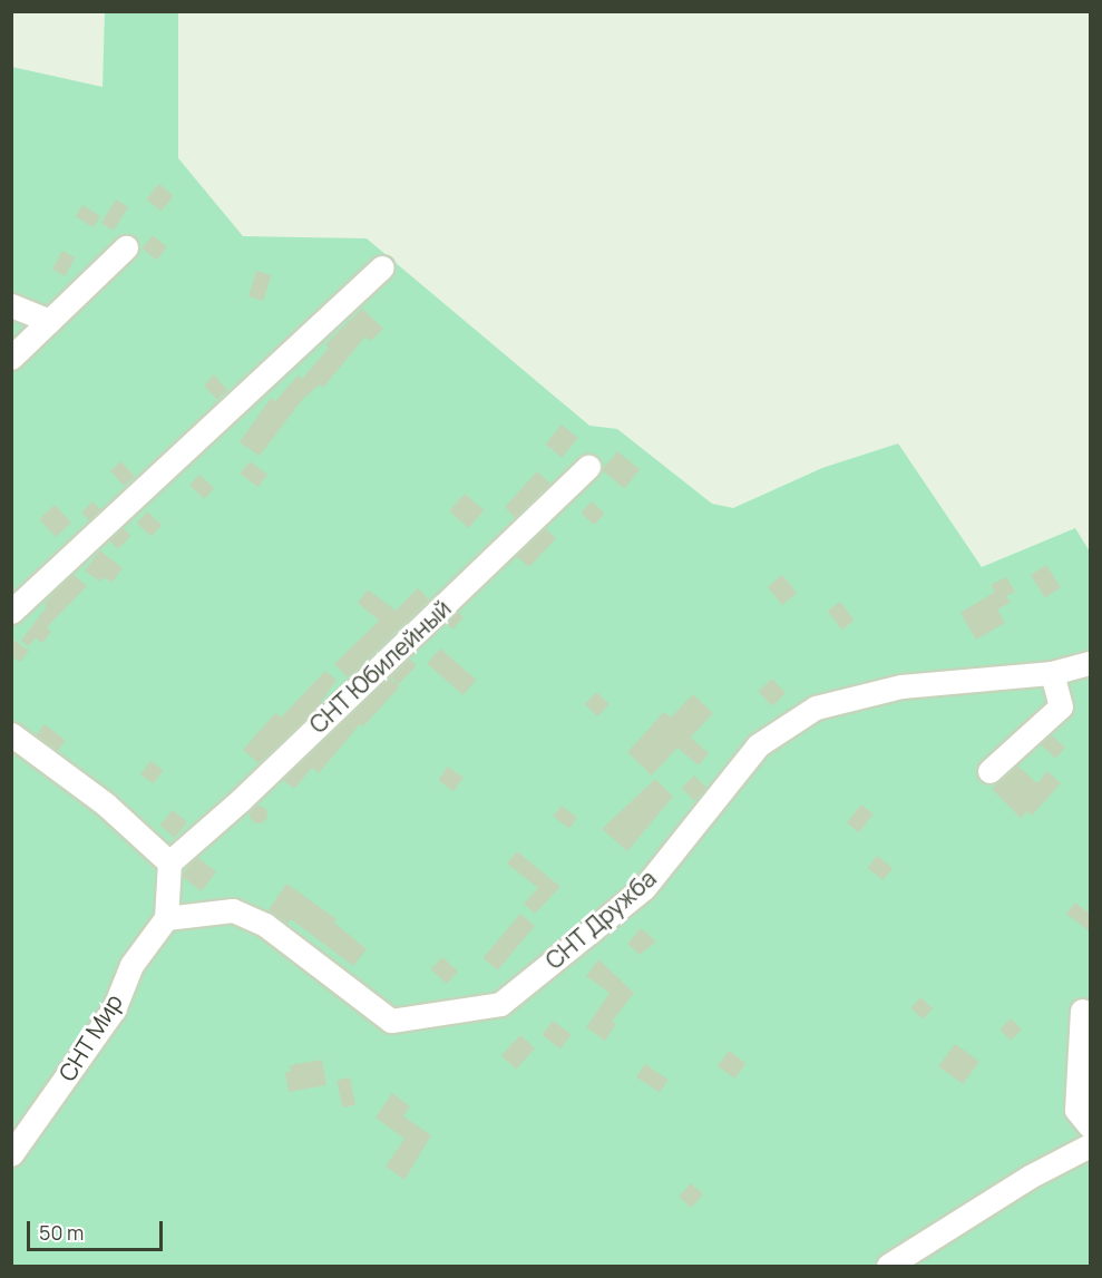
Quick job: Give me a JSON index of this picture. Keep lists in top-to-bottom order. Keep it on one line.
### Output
{"streets":{"street":["СНТ Юбилейный","СНТ Дружба","СНТ Мир"]},"crossings":[["СНТ Дружба","СНТ Мир"]],"scale_bar":"50 m"}
